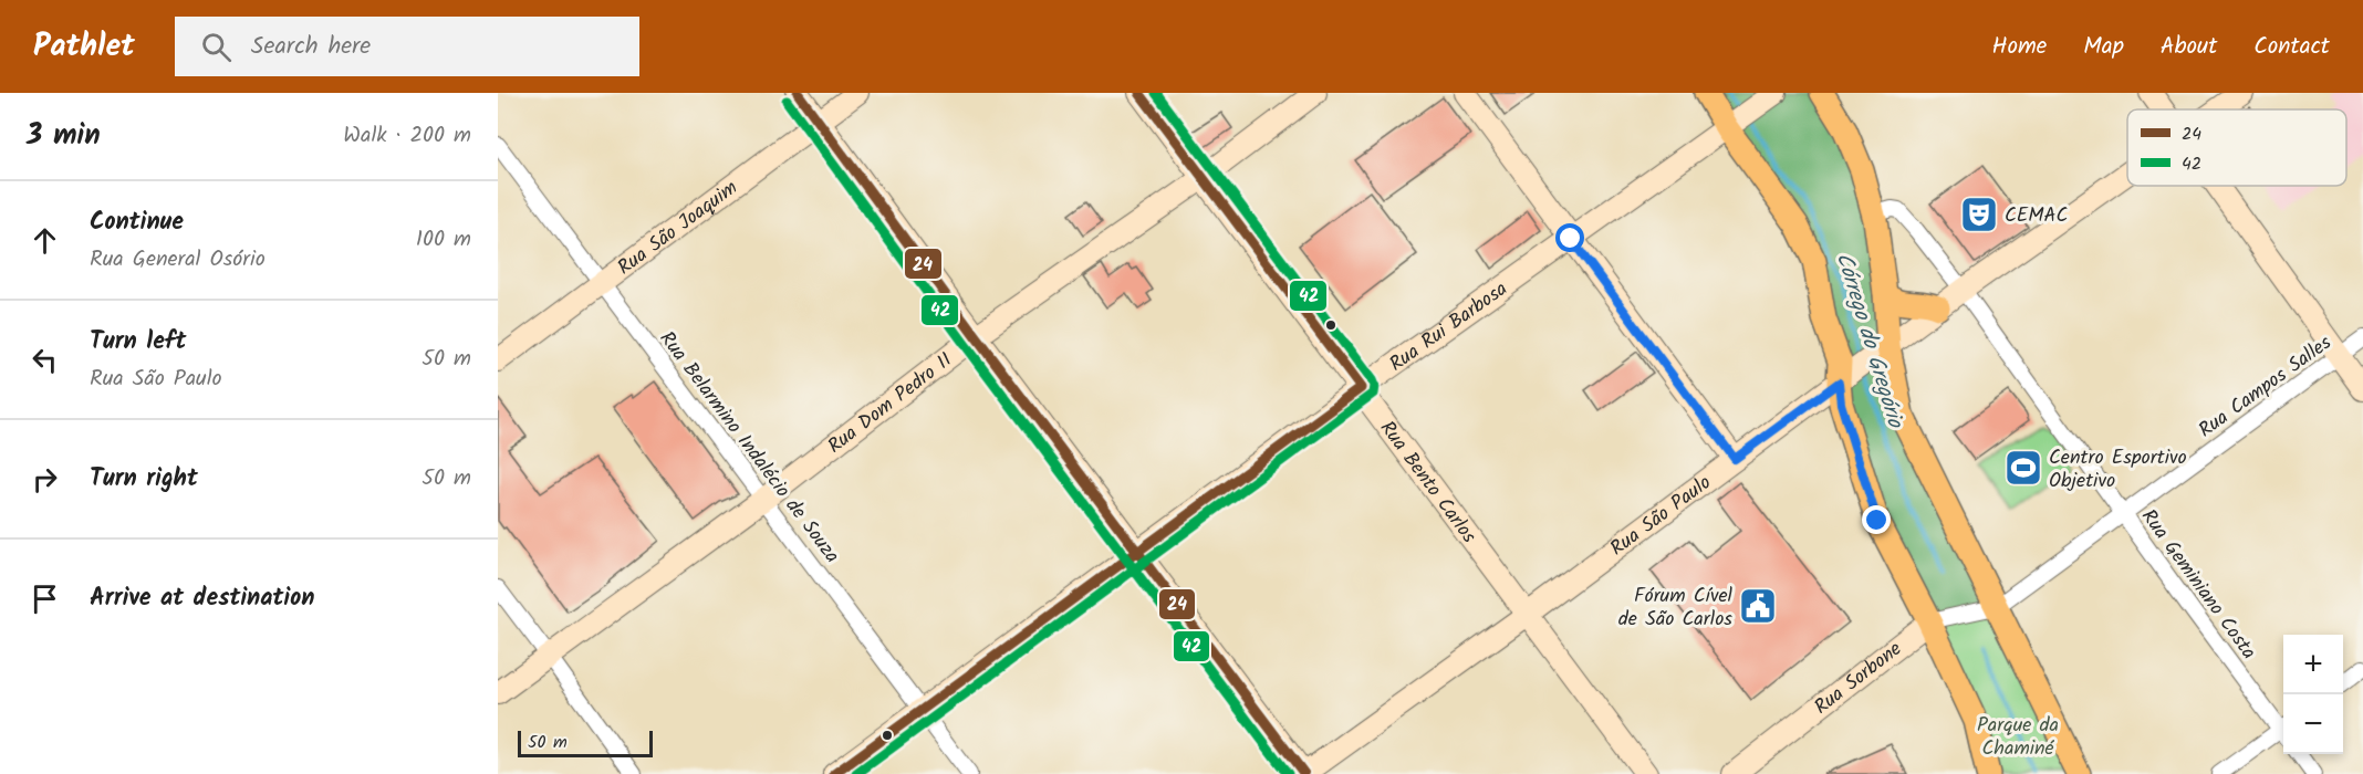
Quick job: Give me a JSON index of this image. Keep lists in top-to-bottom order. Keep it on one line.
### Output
{"streets":{"street":["Rua São Joaquim","Rua Rui Barbosa","Rua Campos Salles","Rua Dom Pedro II","Rua Belarmino Indalécio de Souza","Rua Bento Carlos","Rua São Paulo","Rua Geminiano Costa","Rua Sorbone"]},"crossings":[["Rua São Joaquim","Rua Belarmino Indalécio de Souza"],["Rua Rui Barbosa","Rua Belarmino Indalécio de Souza"],["Rua Rui Barbosa","Rua Bento Carlos"],["Rua Campos Salles","Rua Geminiano Costa"],["Rua Campos Salles","Rua Sorbone"],["Rua Dom Pedro II","Rua Belarmino Indalécio de Souza"],["Rua Dom Pedro II","Rua Bento Carlos"],["Rua Bento Carlos","Rua São Paulo"],["Rua São Paulo","Rua Geminiano Costa"]],"water":["Córrego do Gregório"],"parks":["Parque da Chaminé"],"places":{"theatre":["CEMAC"],"sports":["Centro Esportivo Objetivo"],"public building":["Fórum Cível de São Carlos"]},"lines":["transit line 24","transit line 42"],"legend":["24","42"],"scale_bar":"50 m","page":{"header":"Pathlet","search":"Search here","nav":["Home","Map","About","Contact"],"heading":["3 min","Walk · 200 m"],"list":[["Continue","Rua General Osório","100 m"],["Turn left","Rua São Paulo","50 m"],["Turn right","50 m"],"Arrive at destination"],"map_buttons":["+","−"],"scale":"50 m"}}
